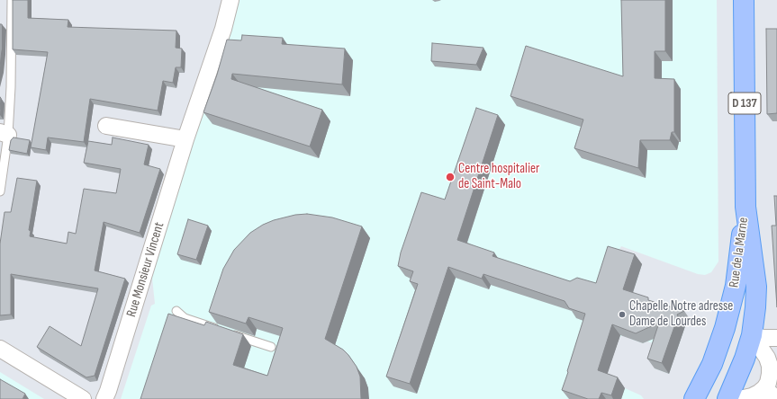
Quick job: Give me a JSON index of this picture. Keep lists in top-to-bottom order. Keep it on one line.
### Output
{"streets":{"main road":["D 137","Rue de la Marne"],"street":["Rue Monsieur Vincent"]},"places":["Centre hospitalier de Saint-Malo","Chapelle Notre adresse Dame de Lourdes"]}
